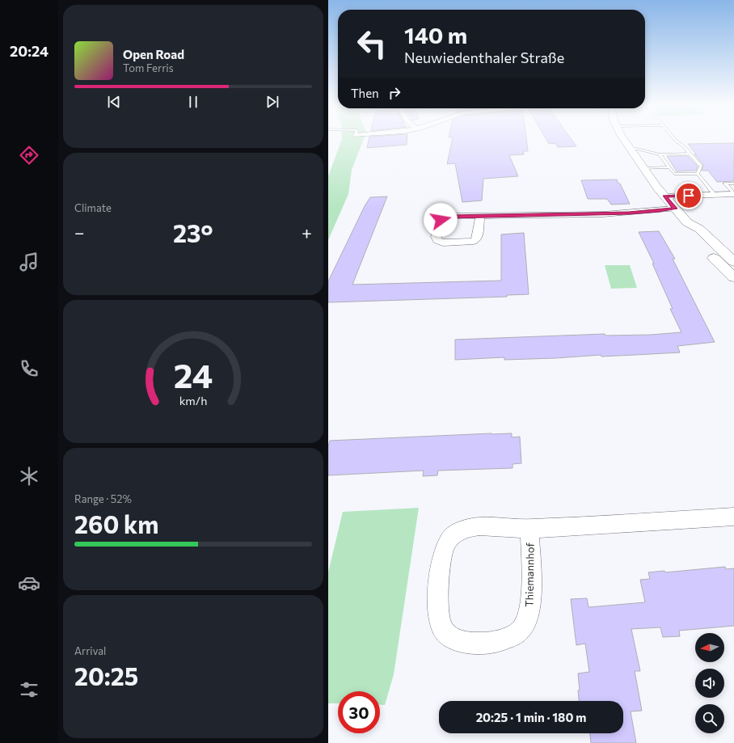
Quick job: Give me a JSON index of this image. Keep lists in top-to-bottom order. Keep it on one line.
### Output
{"streets":{"street":["Thiemannhof"]},"north":"left","page":{"tabs":"20:24","turn":["140 m","Neuwiedenthaler Straße"],"song":["Open Road","Tom Ferris"],"then":"Then","tile":["Climate",["Range · 52%","260 km"],["Arrival","20:25"]],"heat":["−","23°","+"],"limit":"30","trip":"20:25 · 1 min · 180 m","gauge":["24","km/h"]}}
